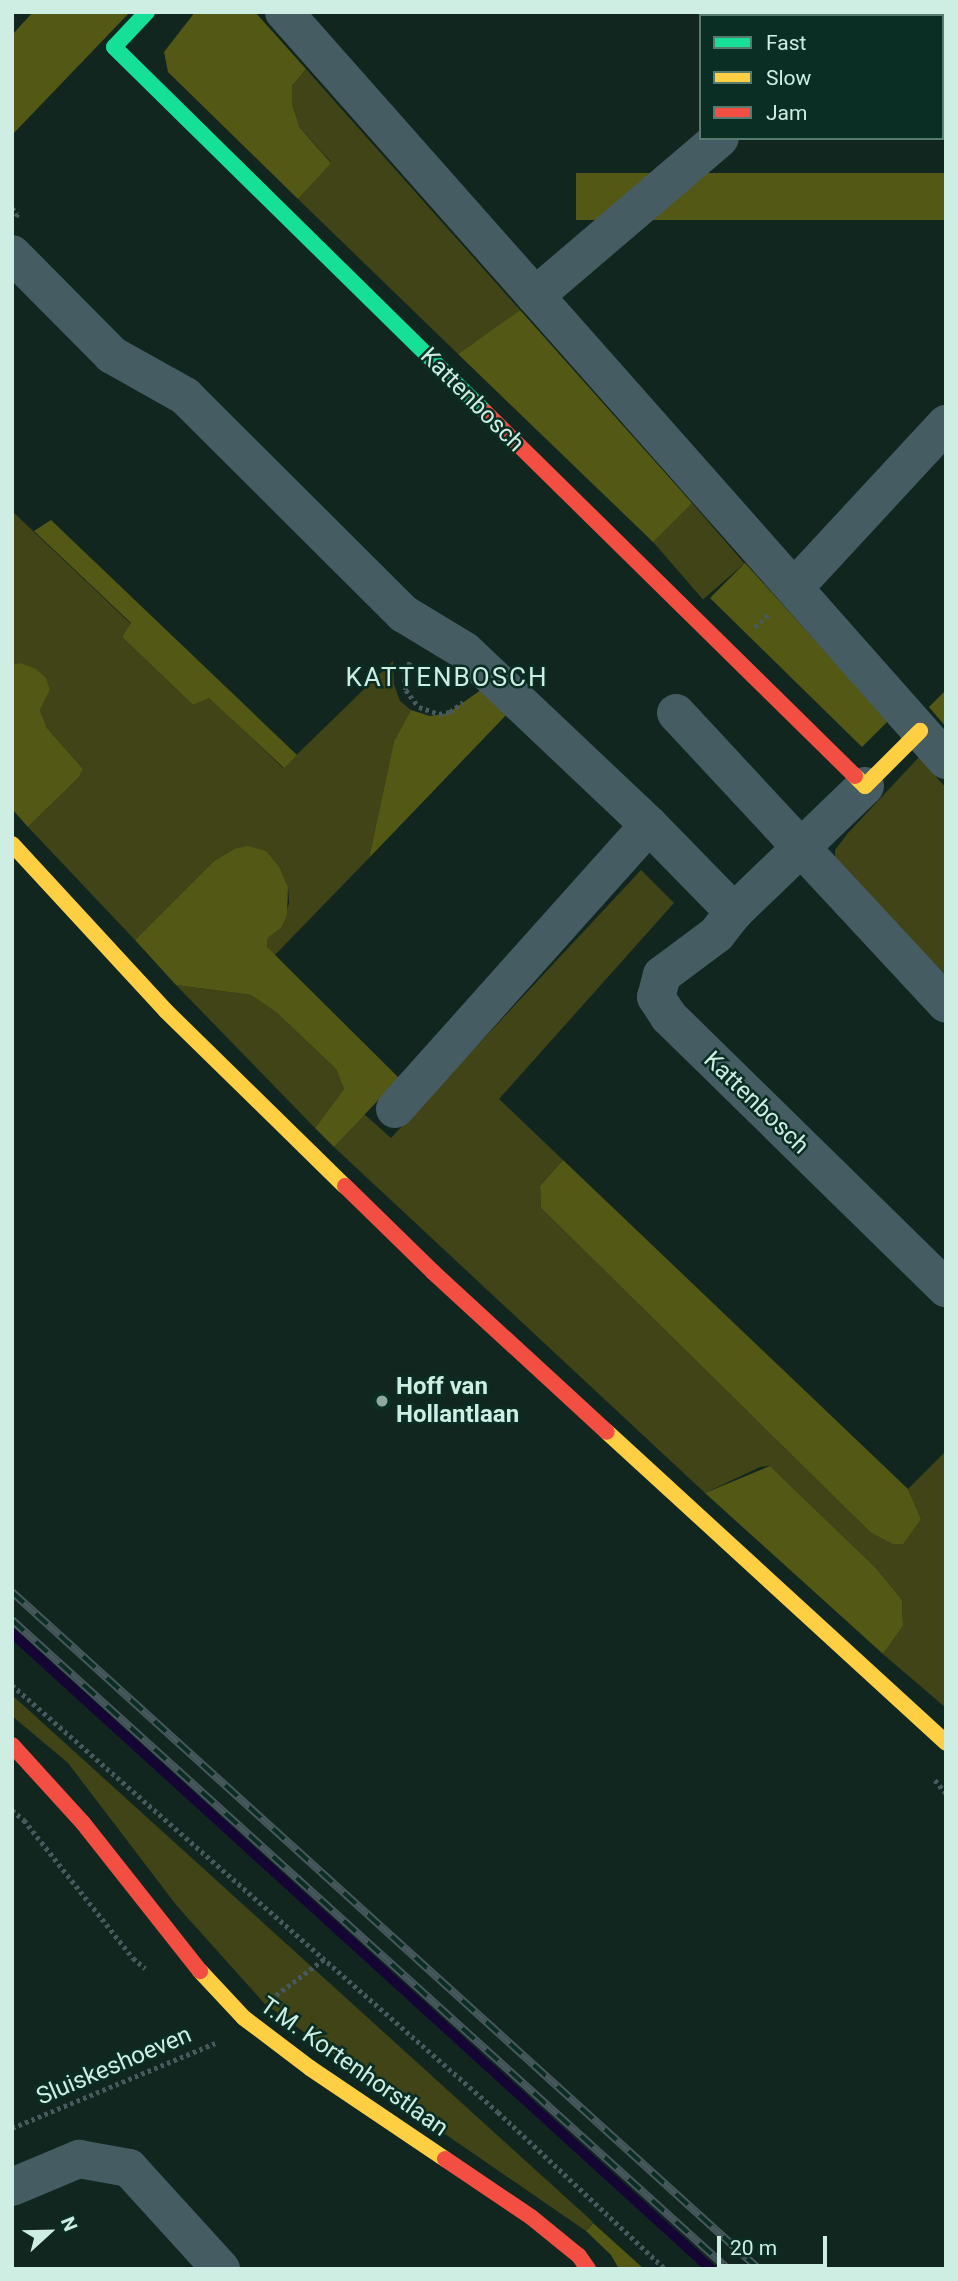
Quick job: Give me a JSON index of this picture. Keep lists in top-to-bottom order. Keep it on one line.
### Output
{"streets":{"street":["Kattenbosch","T.M. Kortenhorstlaan"],"path":["Sluiskeshoeven"]},"districts":["KATTENBOSCH"],"places":["Hoff van Hollantlaan"],"legend":["Fast","Slow","Jam"],"scale_bar":"20 m","north":"right"}
